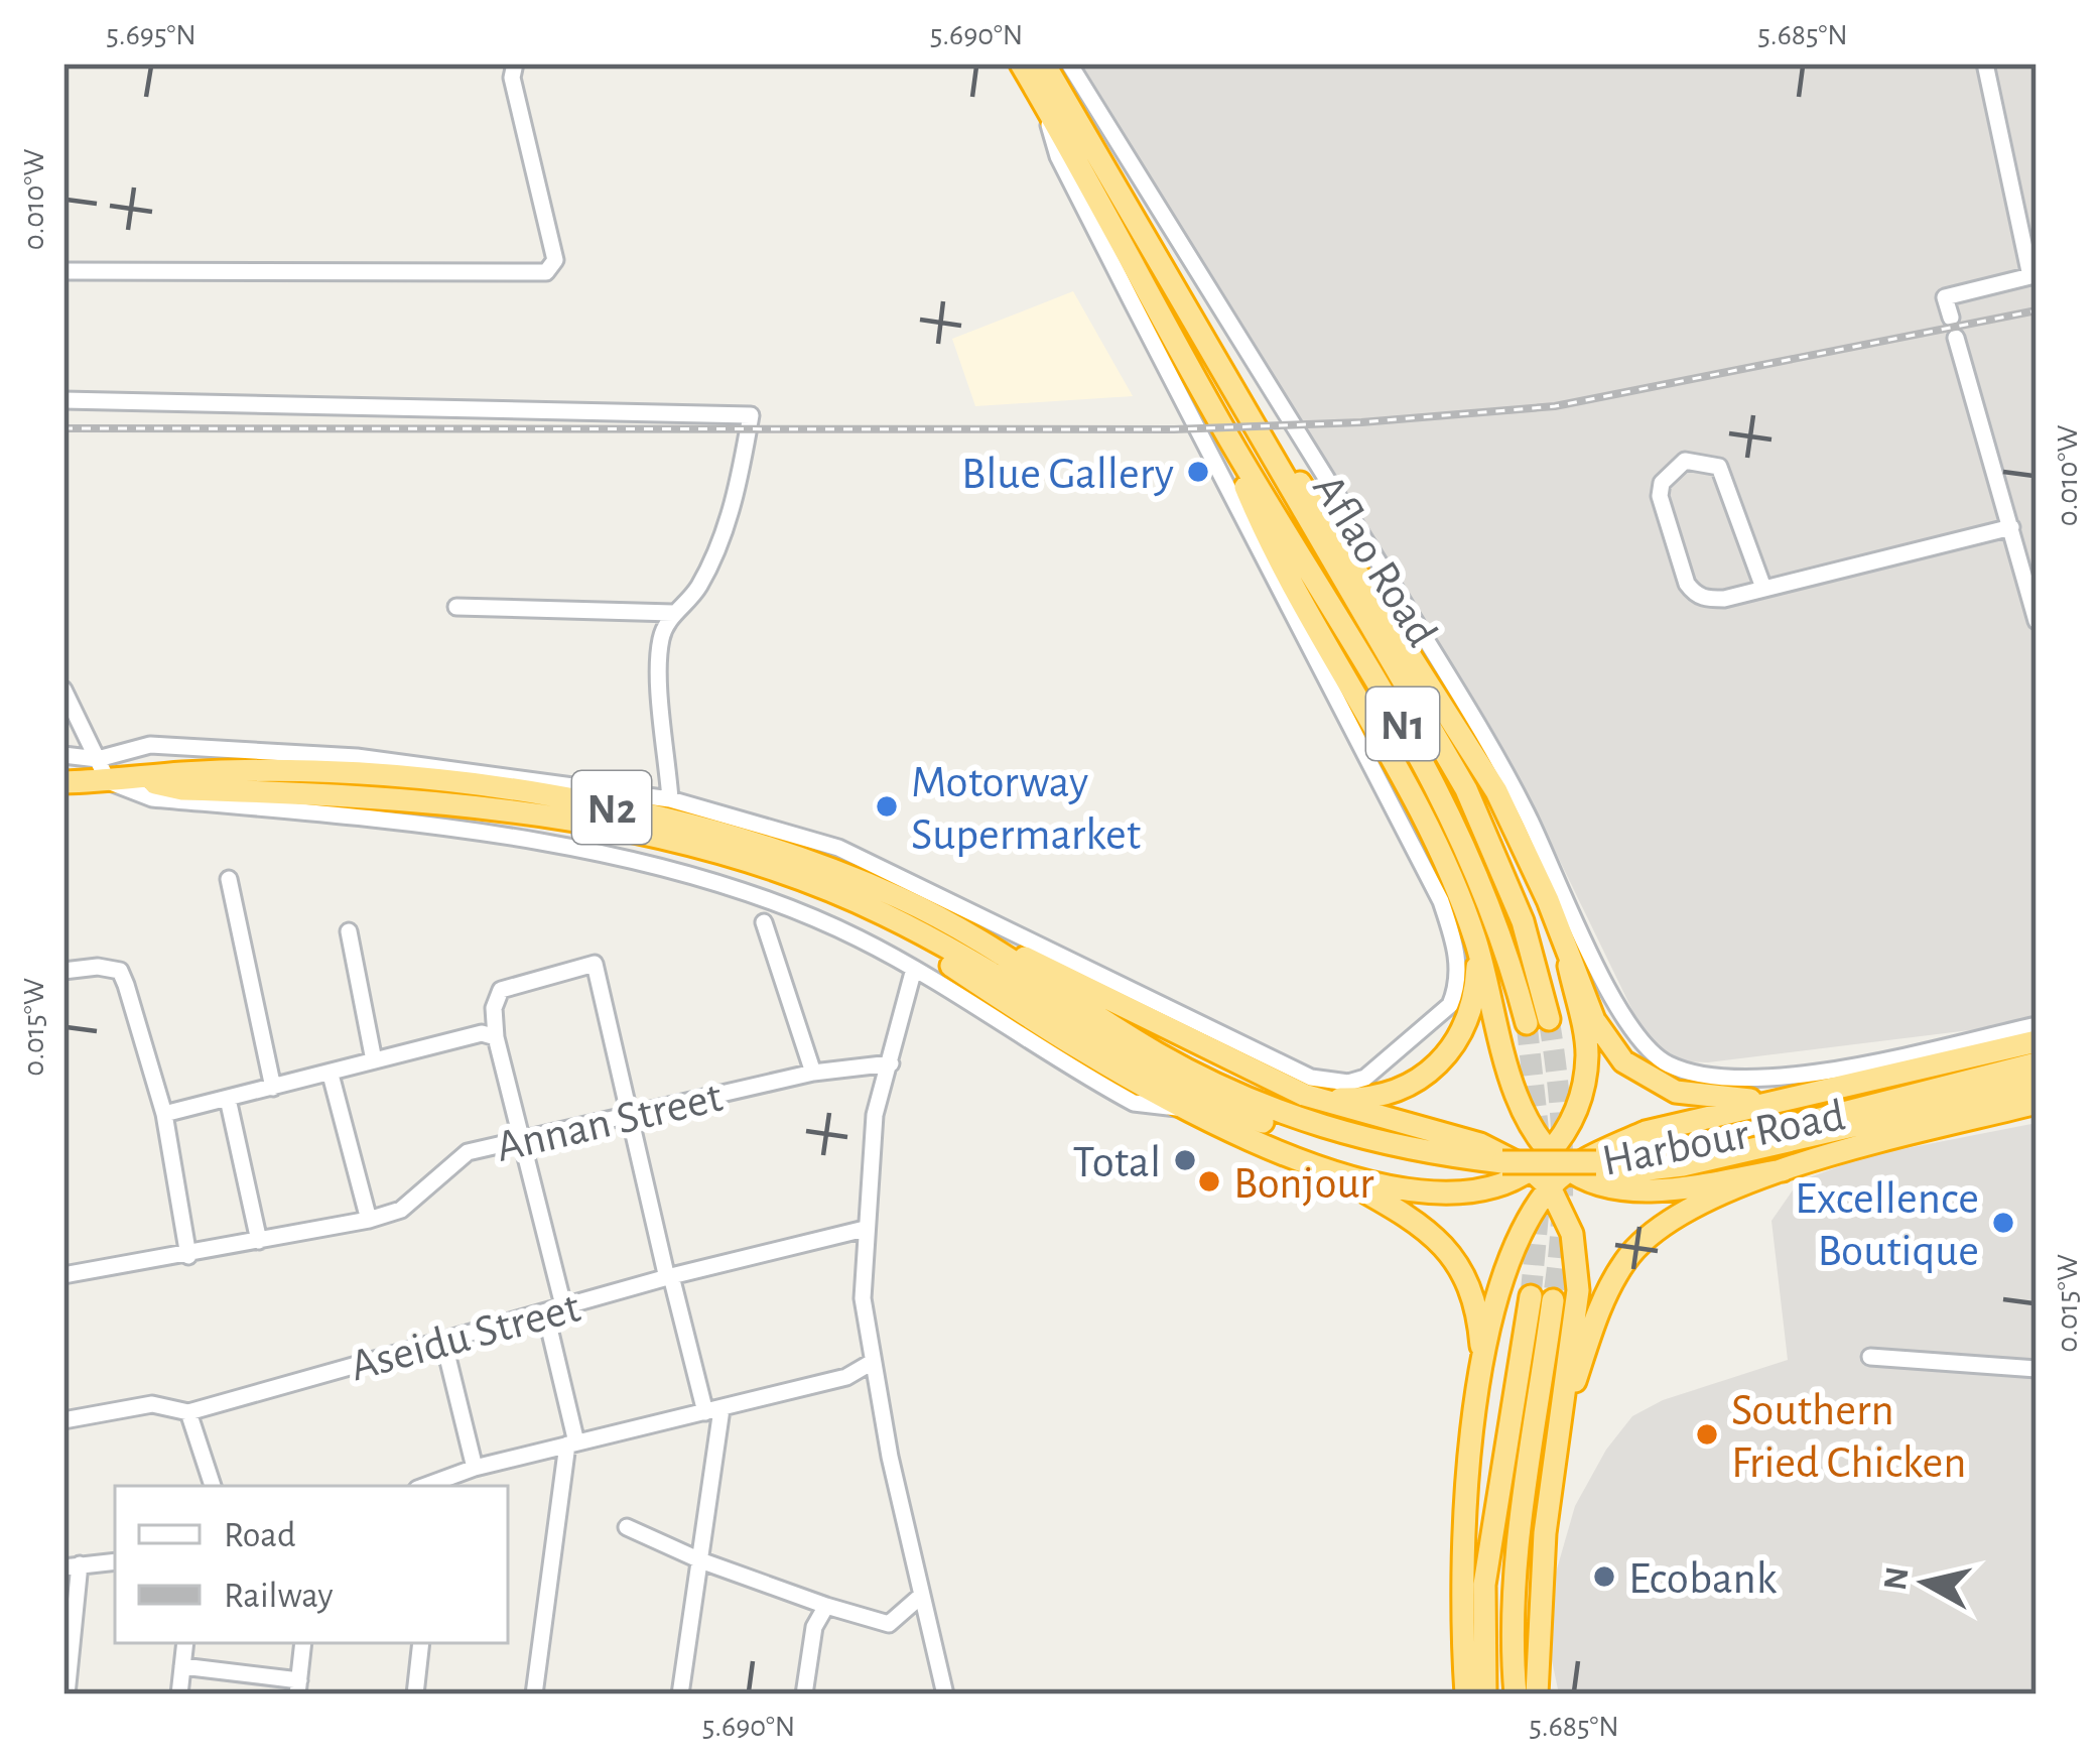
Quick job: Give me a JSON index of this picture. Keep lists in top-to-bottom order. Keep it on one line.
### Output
{"streets":{"highway":["Aflao Road","N1","N2","Harbour Road"],"street":["Annan Street","Aseidu Street"]},"crossings":[["Aflao Road","Harbour Road"],["N2","Harbour Road"]],"places":["Blue Gallery","Motorway Supermarket","Total","Bonjour","Excellence Boutique","Southern Fried Chicken","Ecobank"],"legend":["Road","Railway"],"north":"left","coordinates":["5.695°N","5.690°N","5.685°N","0.010°W","0.015°W"]}
